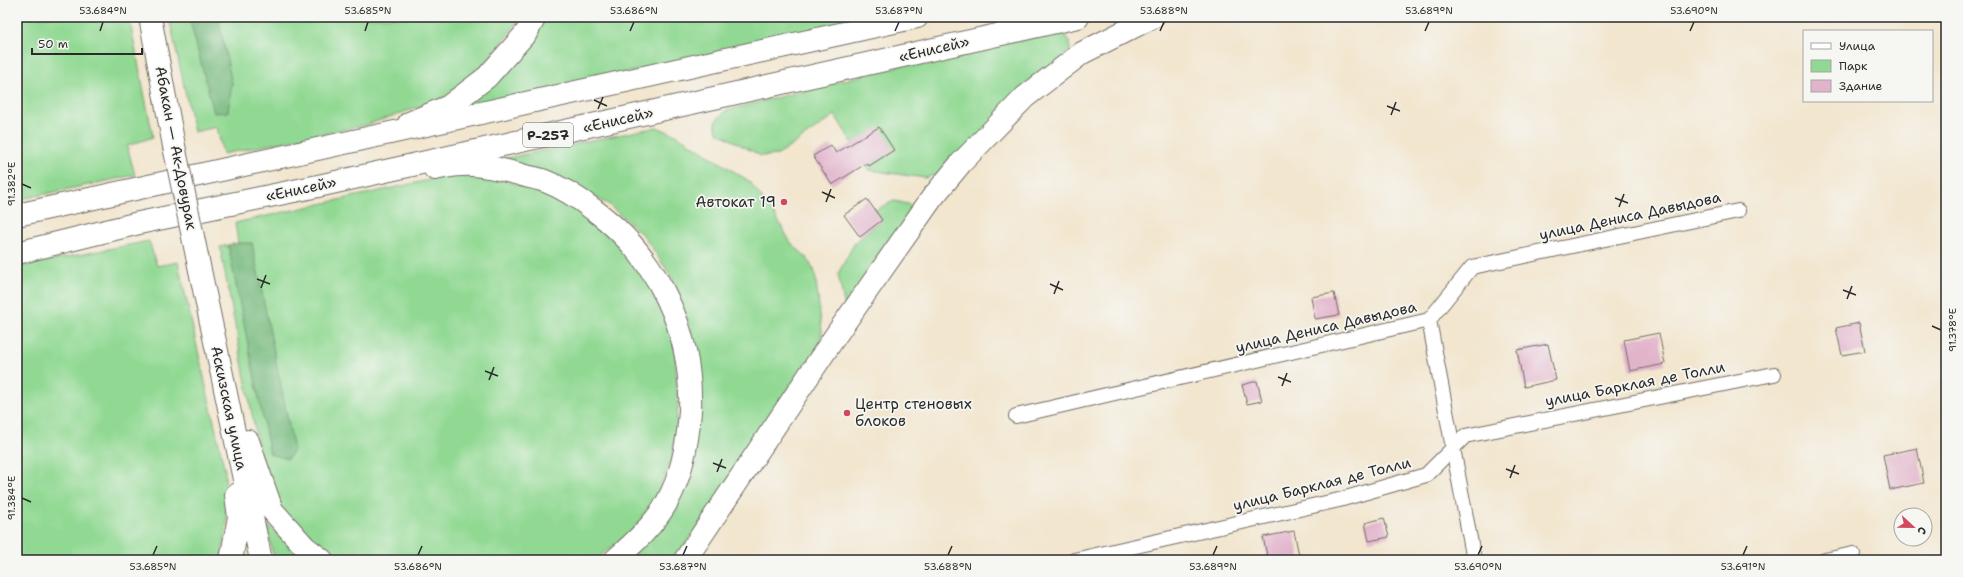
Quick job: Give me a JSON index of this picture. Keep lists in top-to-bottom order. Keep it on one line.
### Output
{"streets":{"main road":["«Енисей»","Р-257","Абакан — Ак-Довурак","Аскизская улица"],"street":["улица Дениса Давыдова","улица Барклая де Толли"]},"crossings":[["Абакан — Ак-Довурак","Аскизская улица"]],"places":["Автокат 19","Центр стеновых блоков"],"legend":["Улица","Парк","Здание"],"scale_bar":"50 m","north":"right","coordinates":["53.684°N","53.685°N","53.686°N","53.687°N","53.688°N","53.689°N","53.690°N","91.382°E","91.378°E","91.384°E","53.691°N"]}
